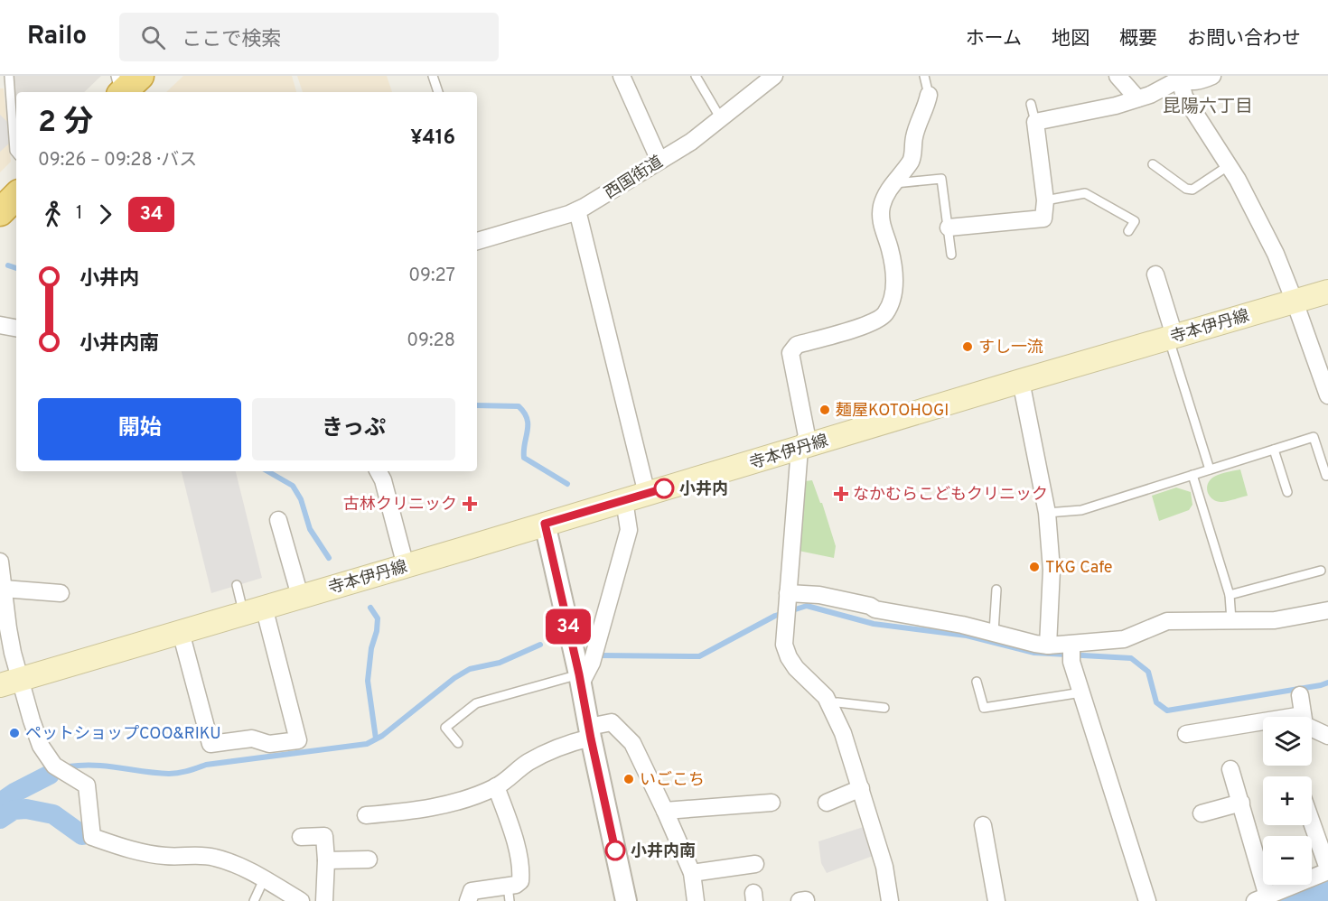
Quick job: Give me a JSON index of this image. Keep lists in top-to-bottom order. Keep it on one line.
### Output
{"streets":{"main road":["寺本伊丹線"],"street":["西国街道"]},"districts":["昆陽六丁目"],"places":{"other":["すし一流","麺屋KOTOHOGI","小井内","TKG Cafe","ペットショップCOO&RIKU","いごこち","小井内南"],"health":["なかむらこどもクリニック","古林クリニック"]},"lines":["bus line 34"],"page":{"header":"Railo","search":"ここで検索","nav":["ホーム","地図","概要","お問い合わせ"],"on_map":"34","heading":["2 分","09:26 – 09:28 · バス","¥416"],"legs":["1","34"],"list":[{"name":"小井内","value":"09:27"},{"name":"小井内南","value":"09:28"}],"buttons":["開始","きっぷ"],"map_buttons":["+","−"]}}
